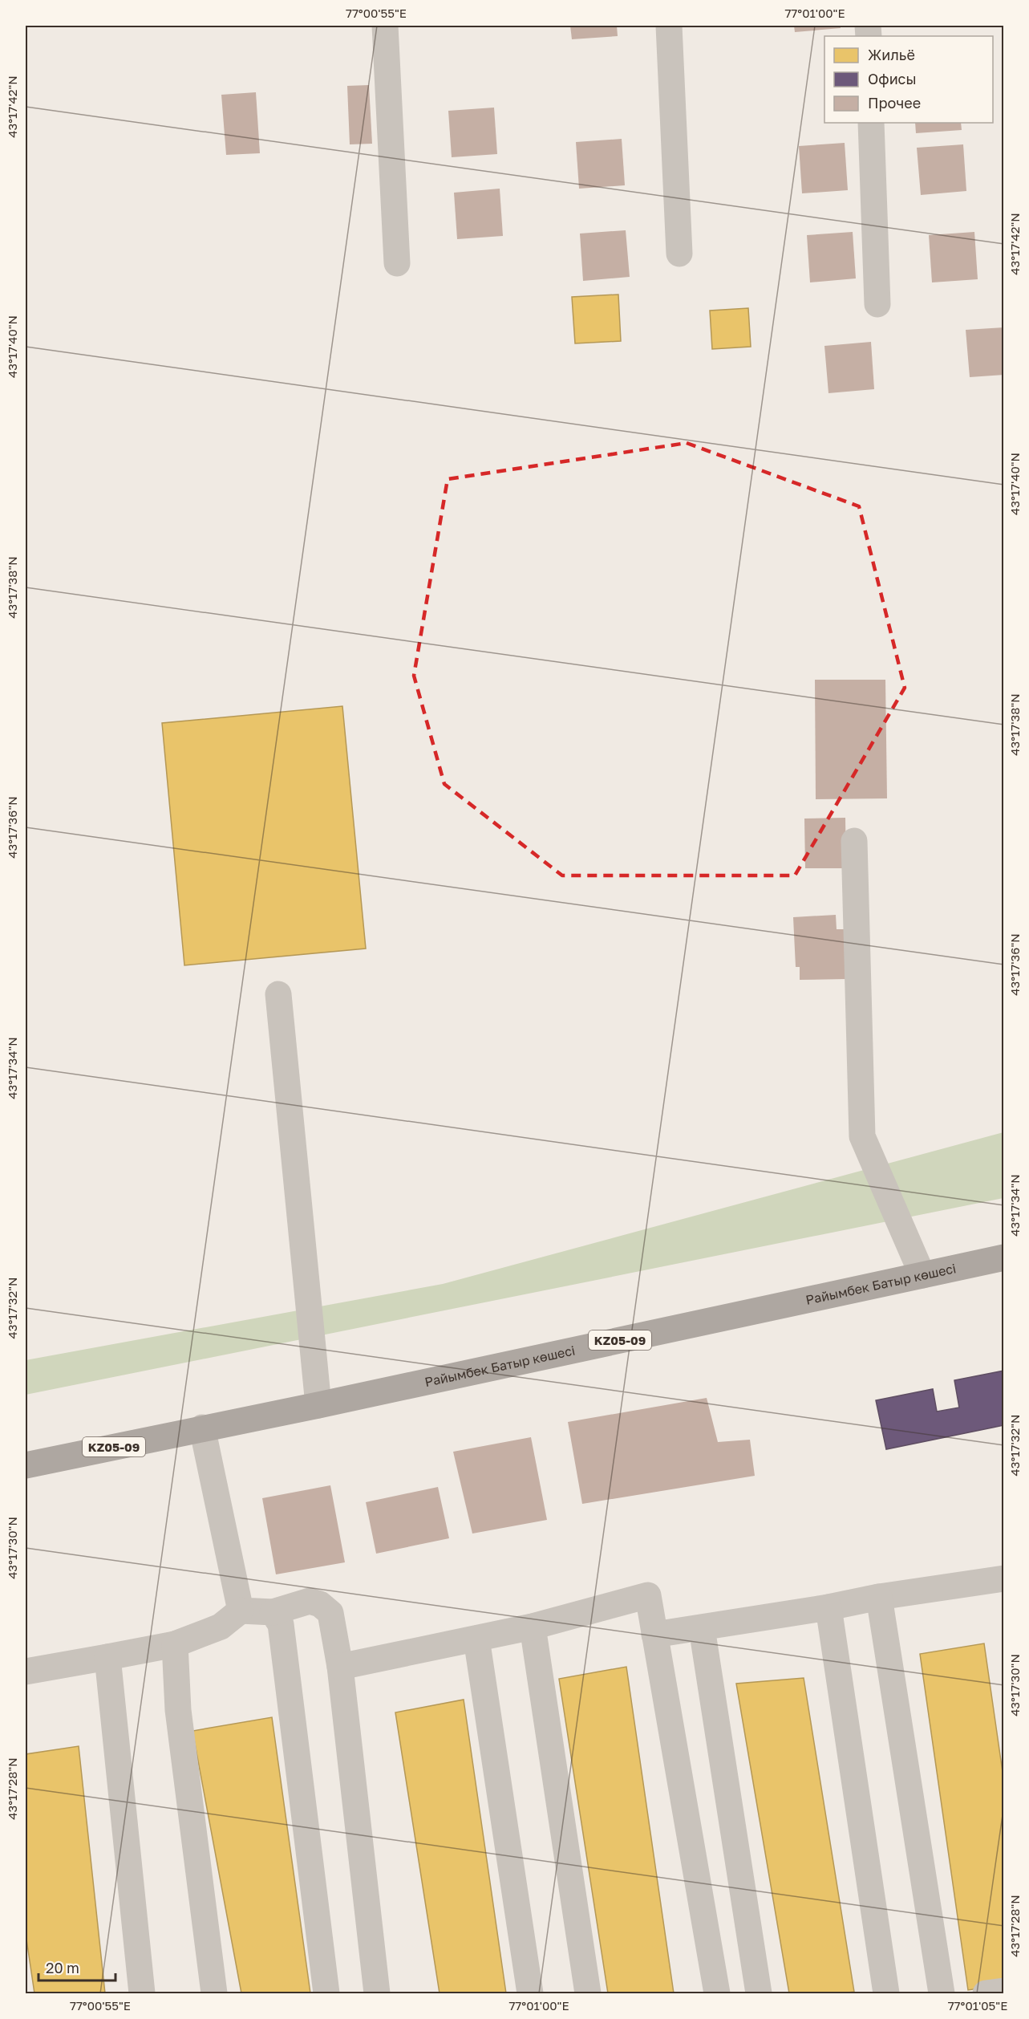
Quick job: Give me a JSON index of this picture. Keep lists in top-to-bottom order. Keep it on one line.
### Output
{"streets":{"main road":["Райымбек Батыр көшесі","KZ05-09"]},"legend":["Жильё","Офисы","Прочее"],"scale_bar":"20 m","coordinates":["77°00'55\"E","77°01'00\"E","43°17'42\"N","43°17'40\"N","43°17'38\"N","43°17'36\"N","43°17'34\"N","43°17'32\"N","43°17'30\"N","43°17'28\"N","77°01'05\"E"]}
